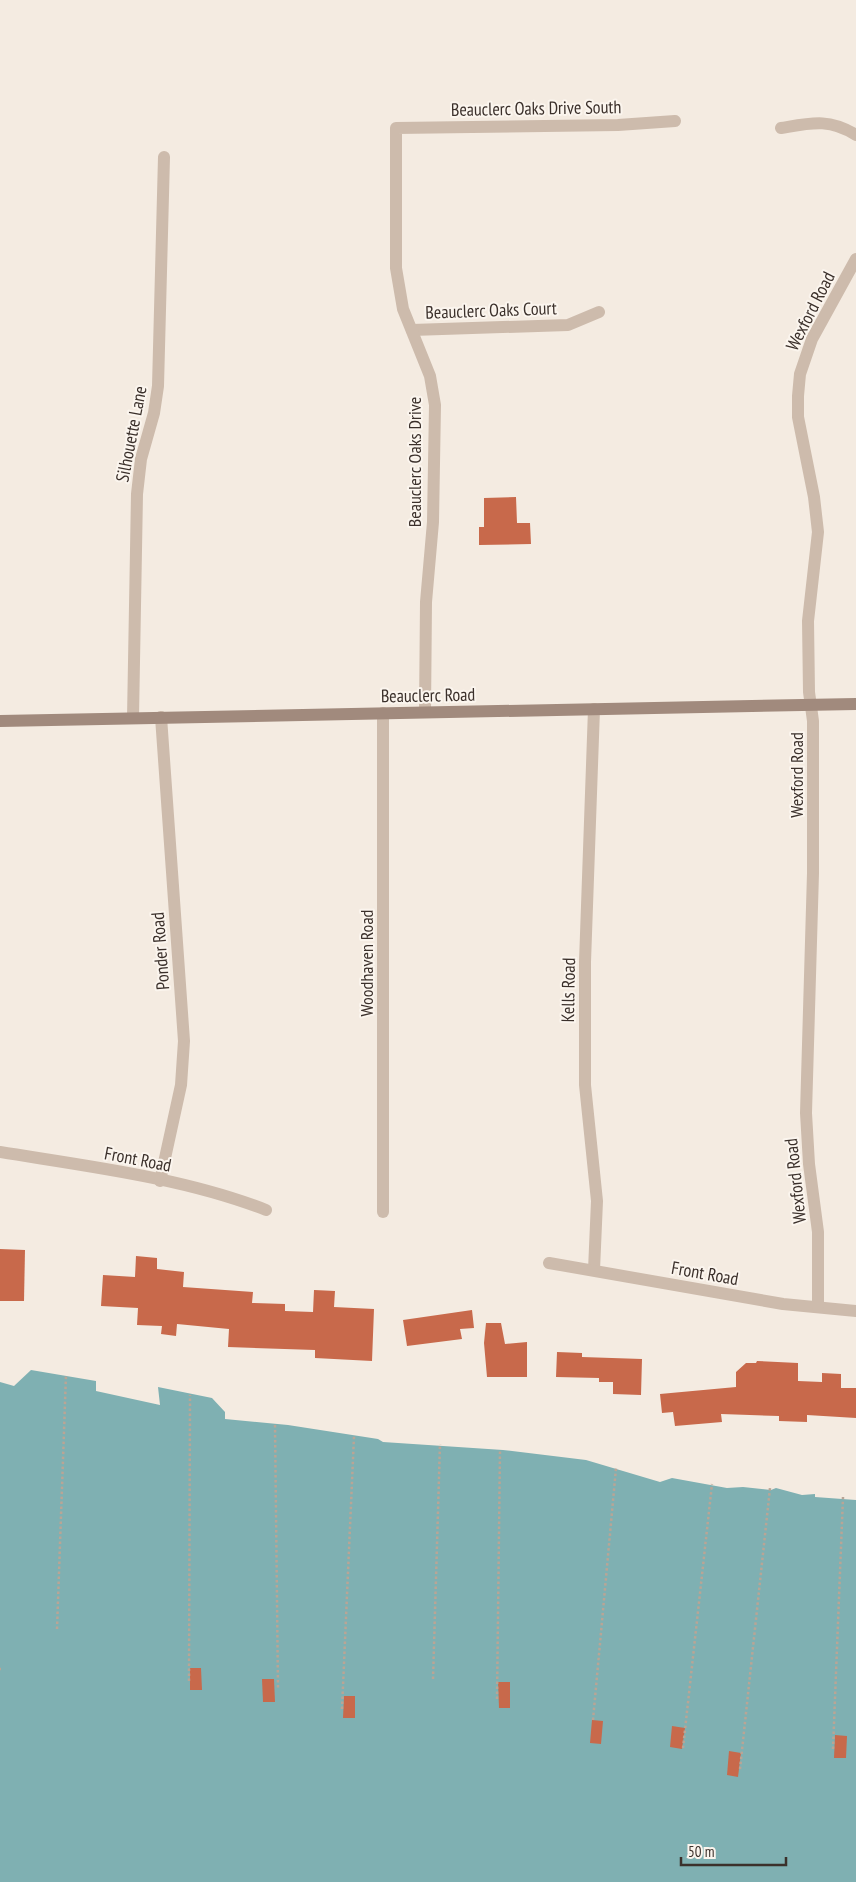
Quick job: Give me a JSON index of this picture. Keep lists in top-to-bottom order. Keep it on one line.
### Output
{"streets":{"street":["Beauclerc Oaks Drive South","Beauclerc Oaks Court","Wexford Road","Silhouette Lane","Beauclerc Oaks Drive","Beauclerc Road","Ponder Road","Woodhaven Road","Kells Road","Front Road"]},"crossings":[["Beauclerc Oaks Drive South","Beauclerc Oaks Drive"],["Beauclerc Oaks Court","Beauclerc Oaks Drive"],["Wexford Road","Beauclerc Road"],["Wexford Road","Front Road"],["Silhouette Lane","Beauclerc Road"],["Beauclerc Oaks Drive","Beauclerc Road"],["Beauclerc Road","Ponder Road"],["Beauclerc Road","Woodhaven Road"],["Beauclerc Road","Kells Road"],["Ponder Road","Front Road"],["Kells Road","Front Road"]],"scale_bar":"50 m"}
